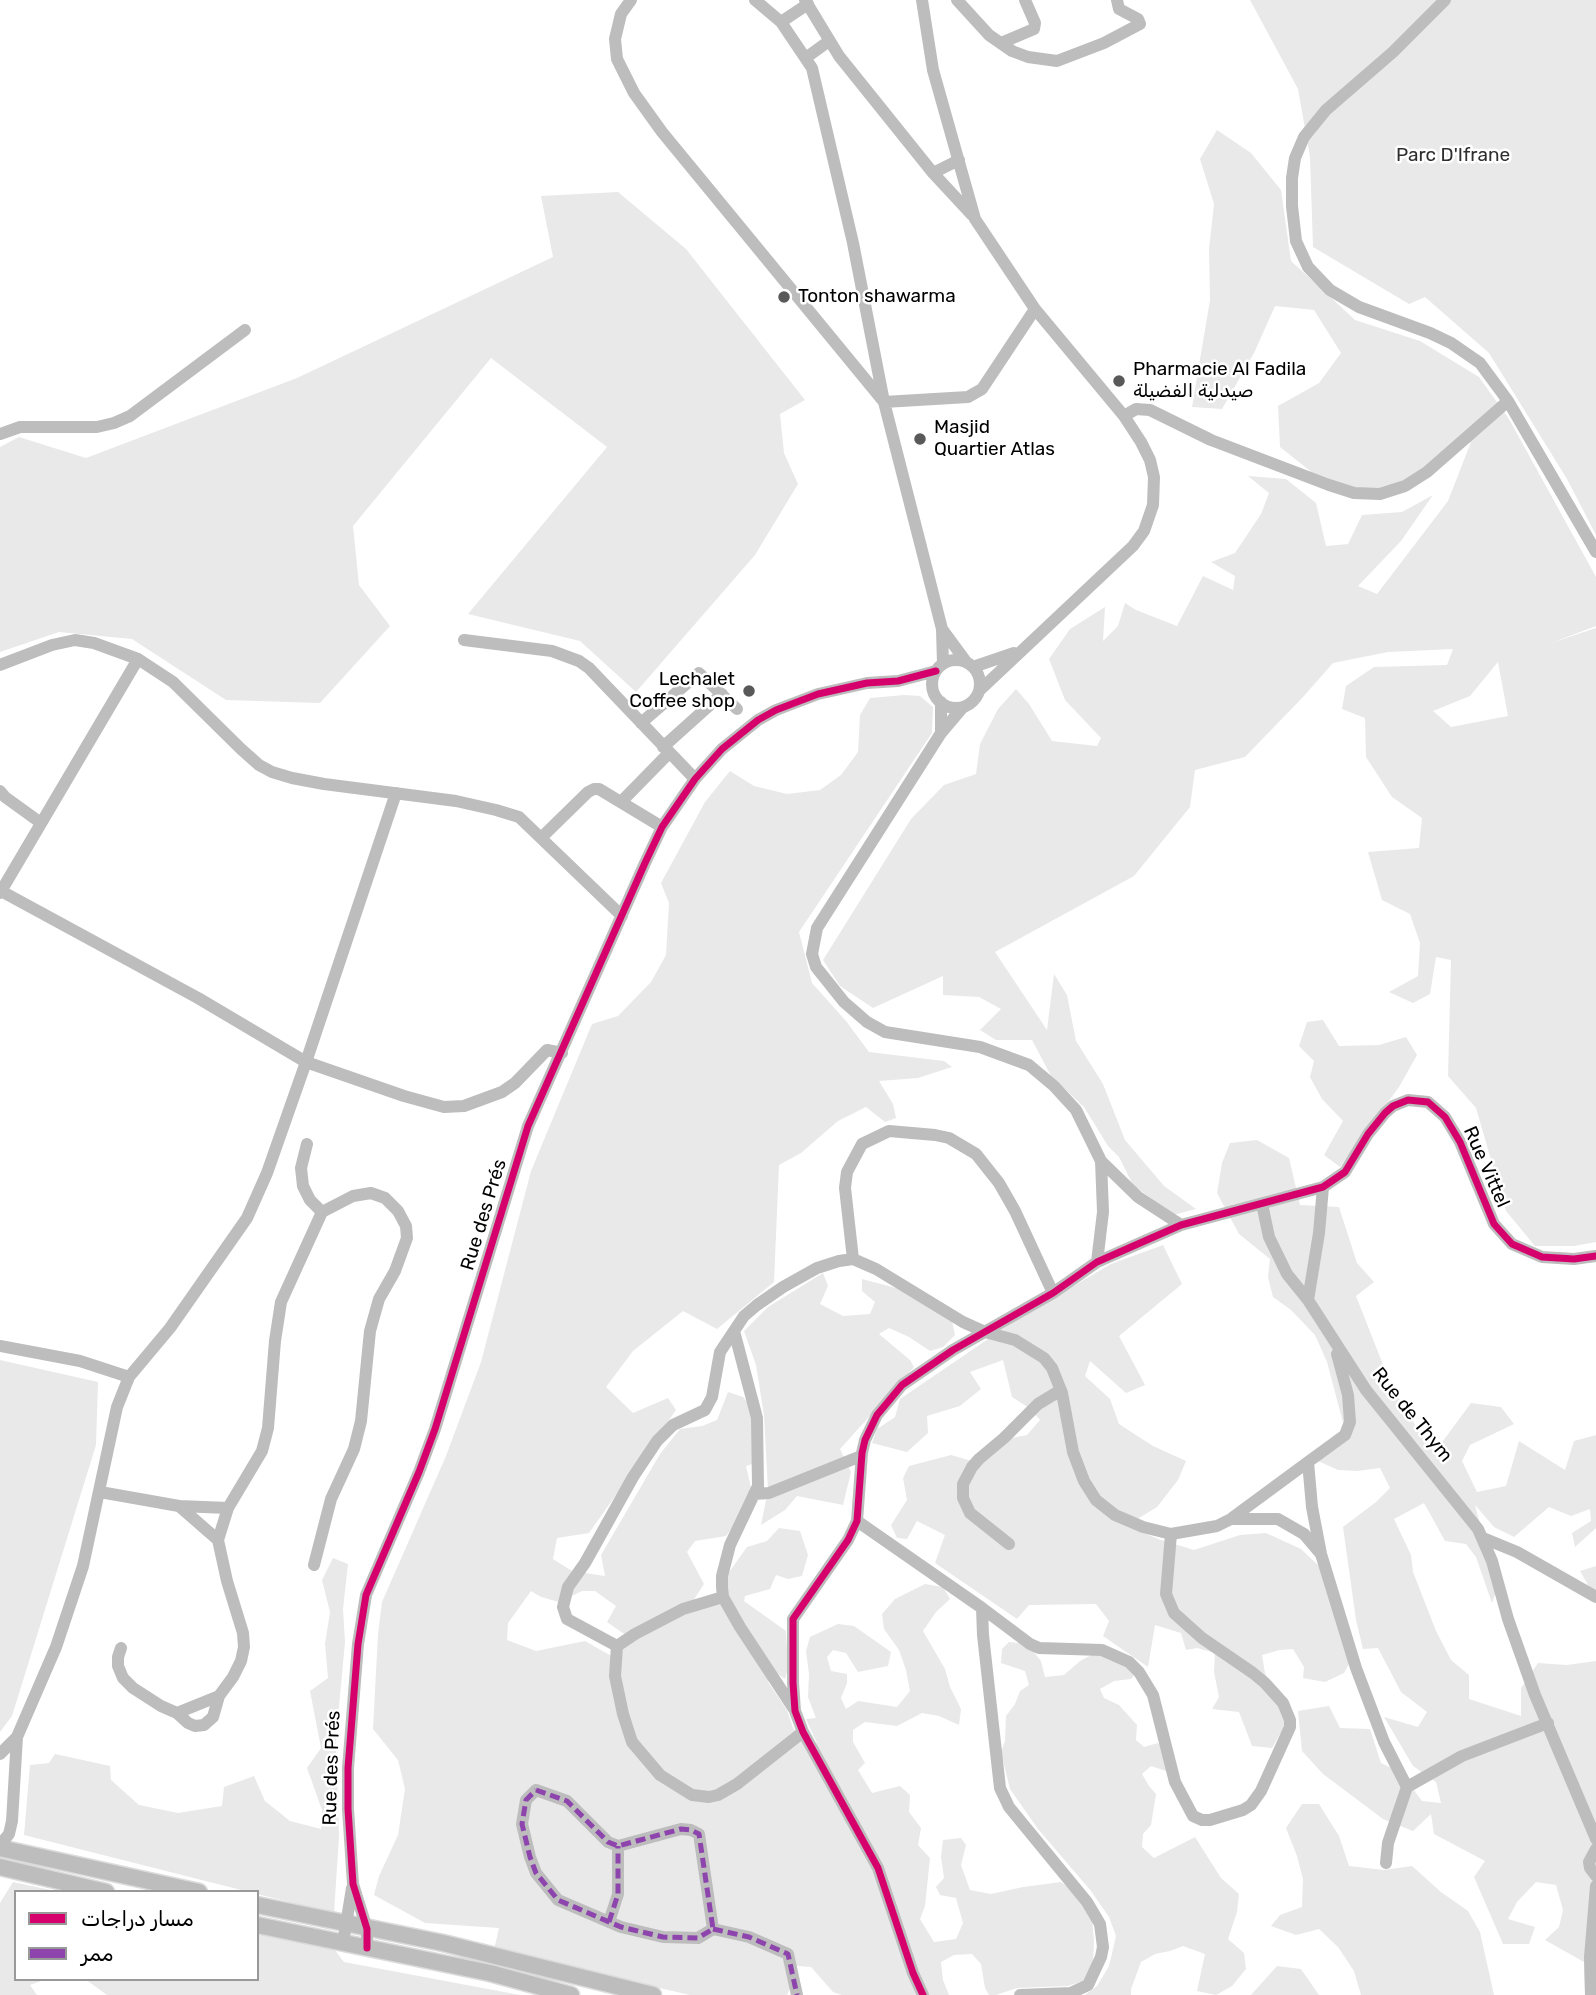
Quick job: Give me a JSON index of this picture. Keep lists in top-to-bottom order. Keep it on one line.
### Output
{"streets":{"street":["Rue Vittel","Rue des Prés","Rue de Thym"]},"crossings":[["Rue Vittel","Rue de Thym"]],"parks":["Parc D'Ifrane"],"places":["Tonton shawarma","Pharmacie Al Fadila صيدلية الفضيلة","Masjid Quartier Atlas","Lechalet Coffee shop"],"legend":["مسار دراجات","ممر"]}
